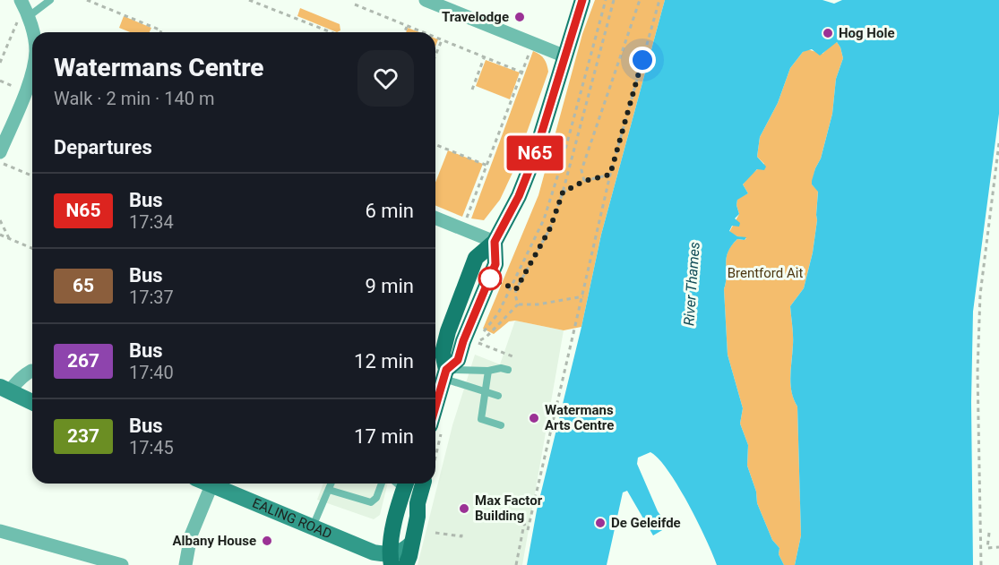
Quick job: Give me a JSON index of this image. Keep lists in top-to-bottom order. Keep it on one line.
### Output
{"streets":{"main road":["EALING ROAD"]},"water":["River Thames"],"parks":["Brentford Ait"],"places":["Travelodge","Hog Hole","Watermans Arts Centre","Max Factor Building","De Geleifde","Albany House"],"lines":["bus line N65"],"page":{"on_map":"N65","heading":[["Watermans Centre","Walk · 2 min · 140 m"],"Departures"],"list":[{"mark":"N65","name":"Bus","note":"17:34","value":"6 min"},{"mark":"65","name":"Bus","note":"17:37","value":"9 min"},{"mark":"267","name":"Bus","note":"17:40","value":"12 min"},{"mark":"237","name":"Bus","note":"17:45","value":"17 min"}]}}
